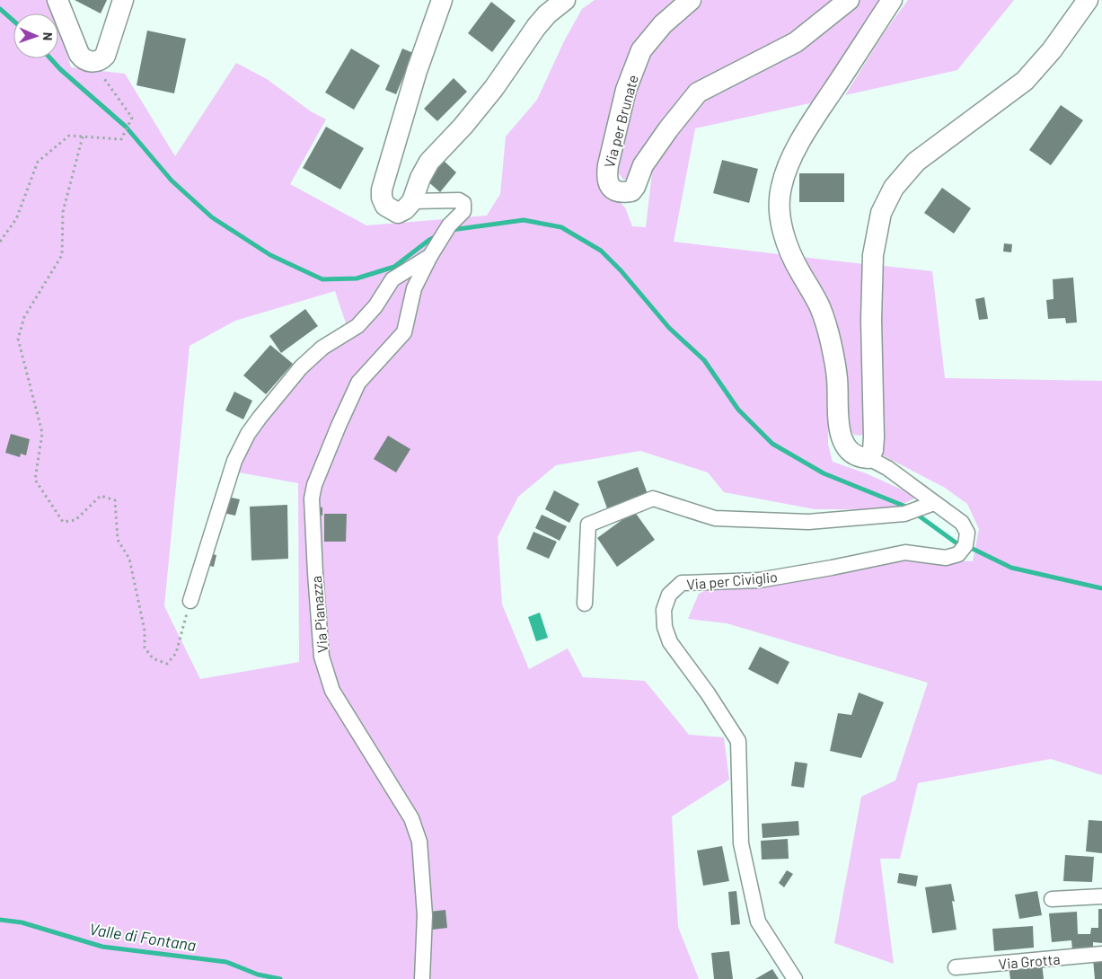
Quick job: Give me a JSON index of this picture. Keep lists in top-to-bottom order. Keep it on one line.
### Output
{"streets":{"street":["Via per Brunate","Via per Civiglio","Via Pianazza","Via Grotta"]},"water":["Valle di Fontana"],"north":"right"}
